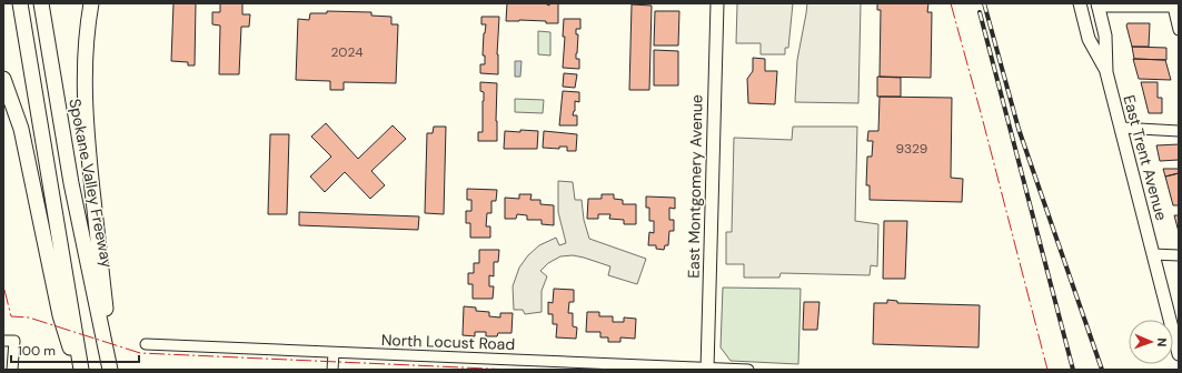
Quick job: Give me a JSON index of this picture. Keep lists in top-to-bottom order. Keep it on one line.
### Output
{"streets":{"highway":["Spokane Valley Freeway"],"main road":["East Trent Avenue","East Montgomery Avenue"],"street":["North Locust Road"]},"crossings":[["East Montgomery Avenue","North Locust Road"]],"house_numbers":["2024","9329"],"scale_bar":"100 m","north":"right"}
